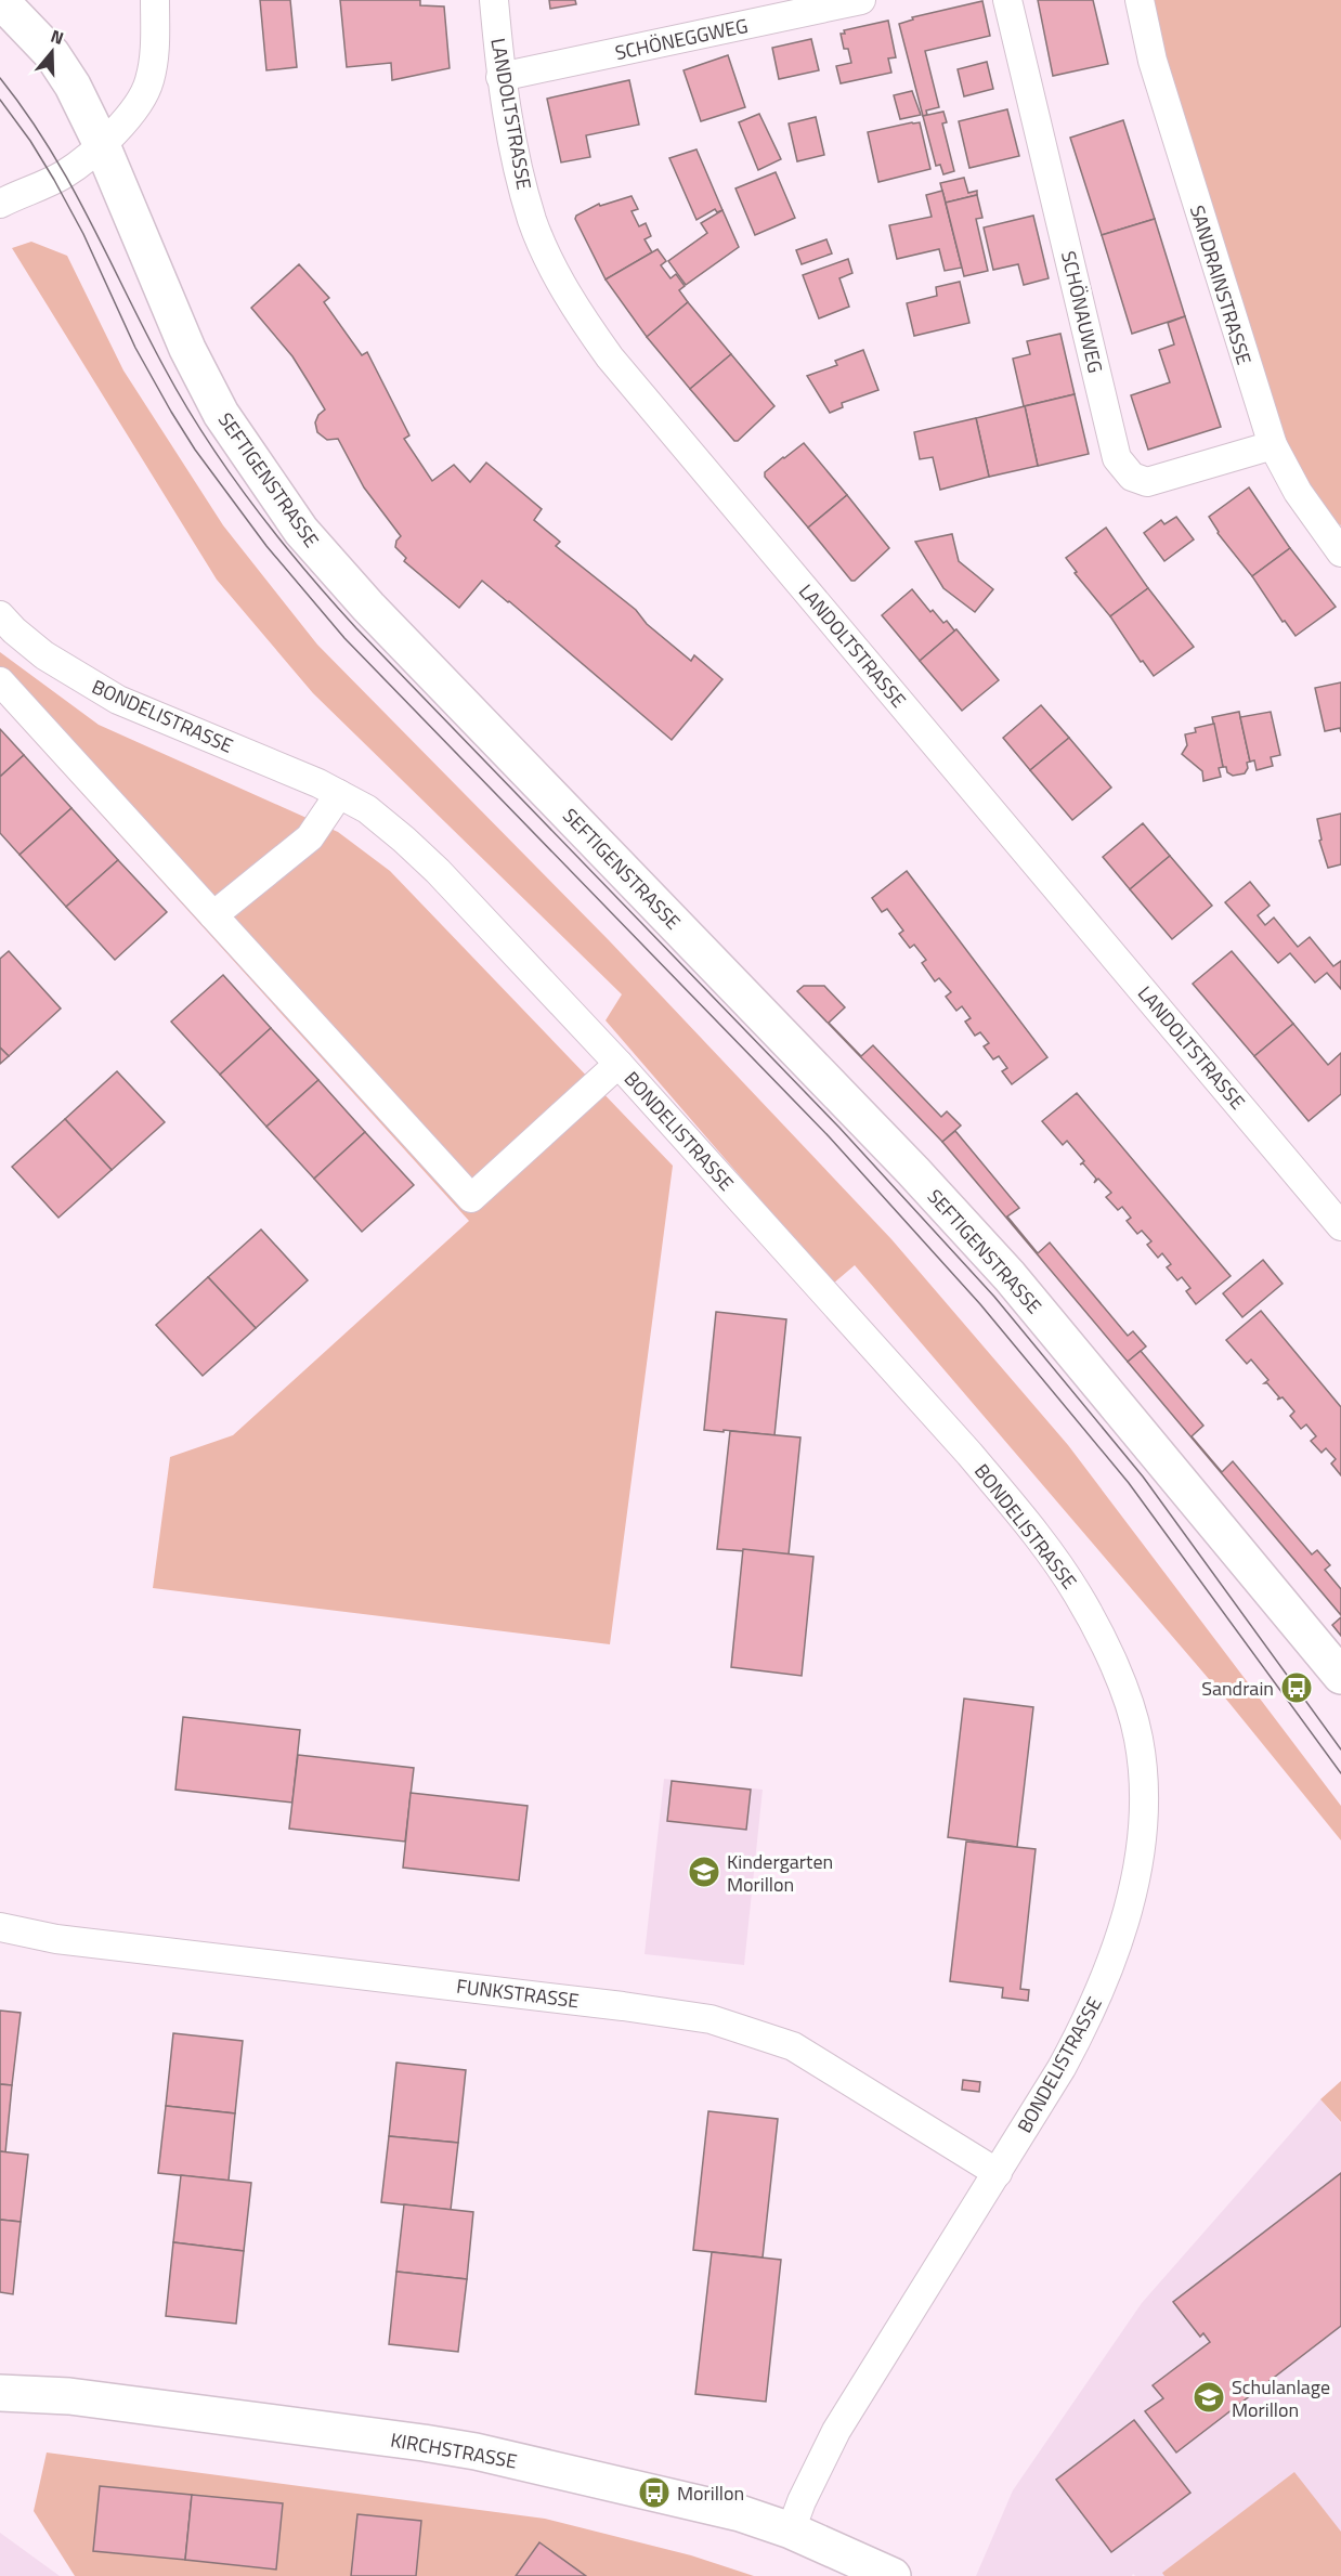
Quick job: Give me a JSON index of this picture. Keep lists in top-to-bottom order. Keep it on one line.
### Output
{"streets":{"main road":["SEFTIGENSTRASSE","KIRCHSTRASSE"],"street":["SCHÖNEGGWEG","LANDOLTSTRASSE","SANDRAINSTRASSE","SCHÖNAUWEG","BONDELISTRASSE","FUNKSTRASSE"]},"crossings":[["SCHÖNEGGWEG","LANDOLTSTRASSE"],["SANDRAINSTRASSE","SCHÖNAUWEG"],["BONDELISTRASSE","FUNKSTRASSE"],["BONDELISTRASSE","KIRCHSTRASSE"]],"places":{"bus stop":["Sandrain","Morillon"],"school or university":["Kindergarten Morillon","Schulanlage Morillon"]},"north":"top"}
